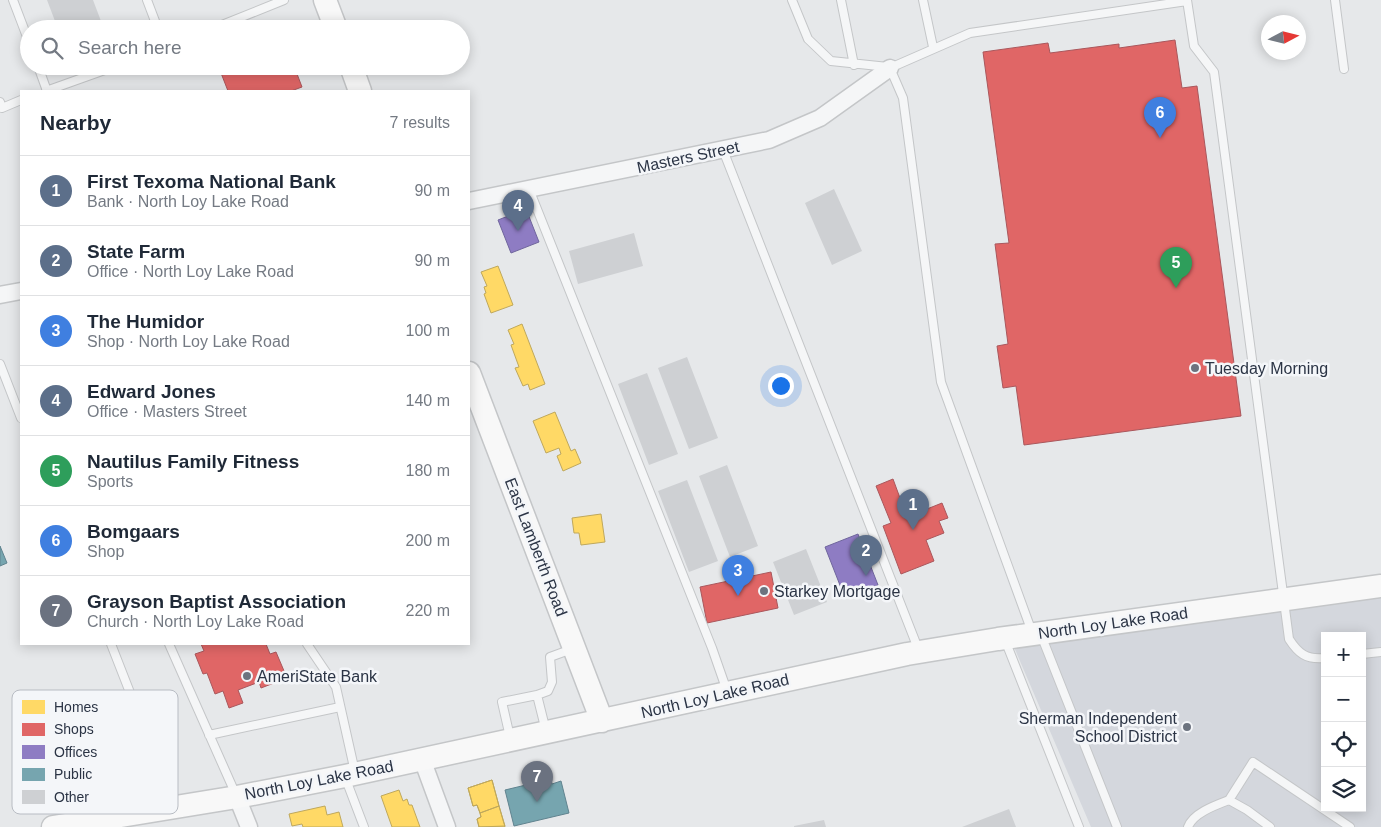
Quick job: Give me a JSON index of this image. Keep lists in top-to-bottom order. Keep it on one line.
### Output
{"streets":{"street":["Masters Street","East Lamberth Road","North Loy Lake Road"]},"crossings":[["East Lamberth Road","North Loy Lake Road"]],"places":["Tuesday Morning","Starkey Mortgage","AmeriState Bank","Sherman Independent School District"],"legend":["Homes","Shops","Offices","Public","Other"],"north":"right","page":{"search":"Search here","heading":["Nearby","7 results"],"pins":["6","4","5","1","2","3","7"],"list":[{"mark":"1","name":"First Texoma National Bank","note":"Bank · North Loy Lake Road","value":"90 m"},{"mark":"2","name":"State Farm","note":"Office · North Loy Lake Road","value":"90 m"},{"mark":"3","name":"The Humidor","note":"Shop · North Loy Lake Road","value":"100 m"},{"mark":"4","name":"Edward Jones","note":"Office · Masters Street","value":"140 m"},{"mark":"5","name":"Nautilus Family Fitness","note":"Sports","value":"180 m"},{"mark":"6","name":"Bomgaars","note":"Shop","value":"200 m"},{"mark":"7","name":"Grayson Baptist Association","note":"Church · North Loy Lake Road","value":"220 m"}],"map_buttons":["+","−"]}}
